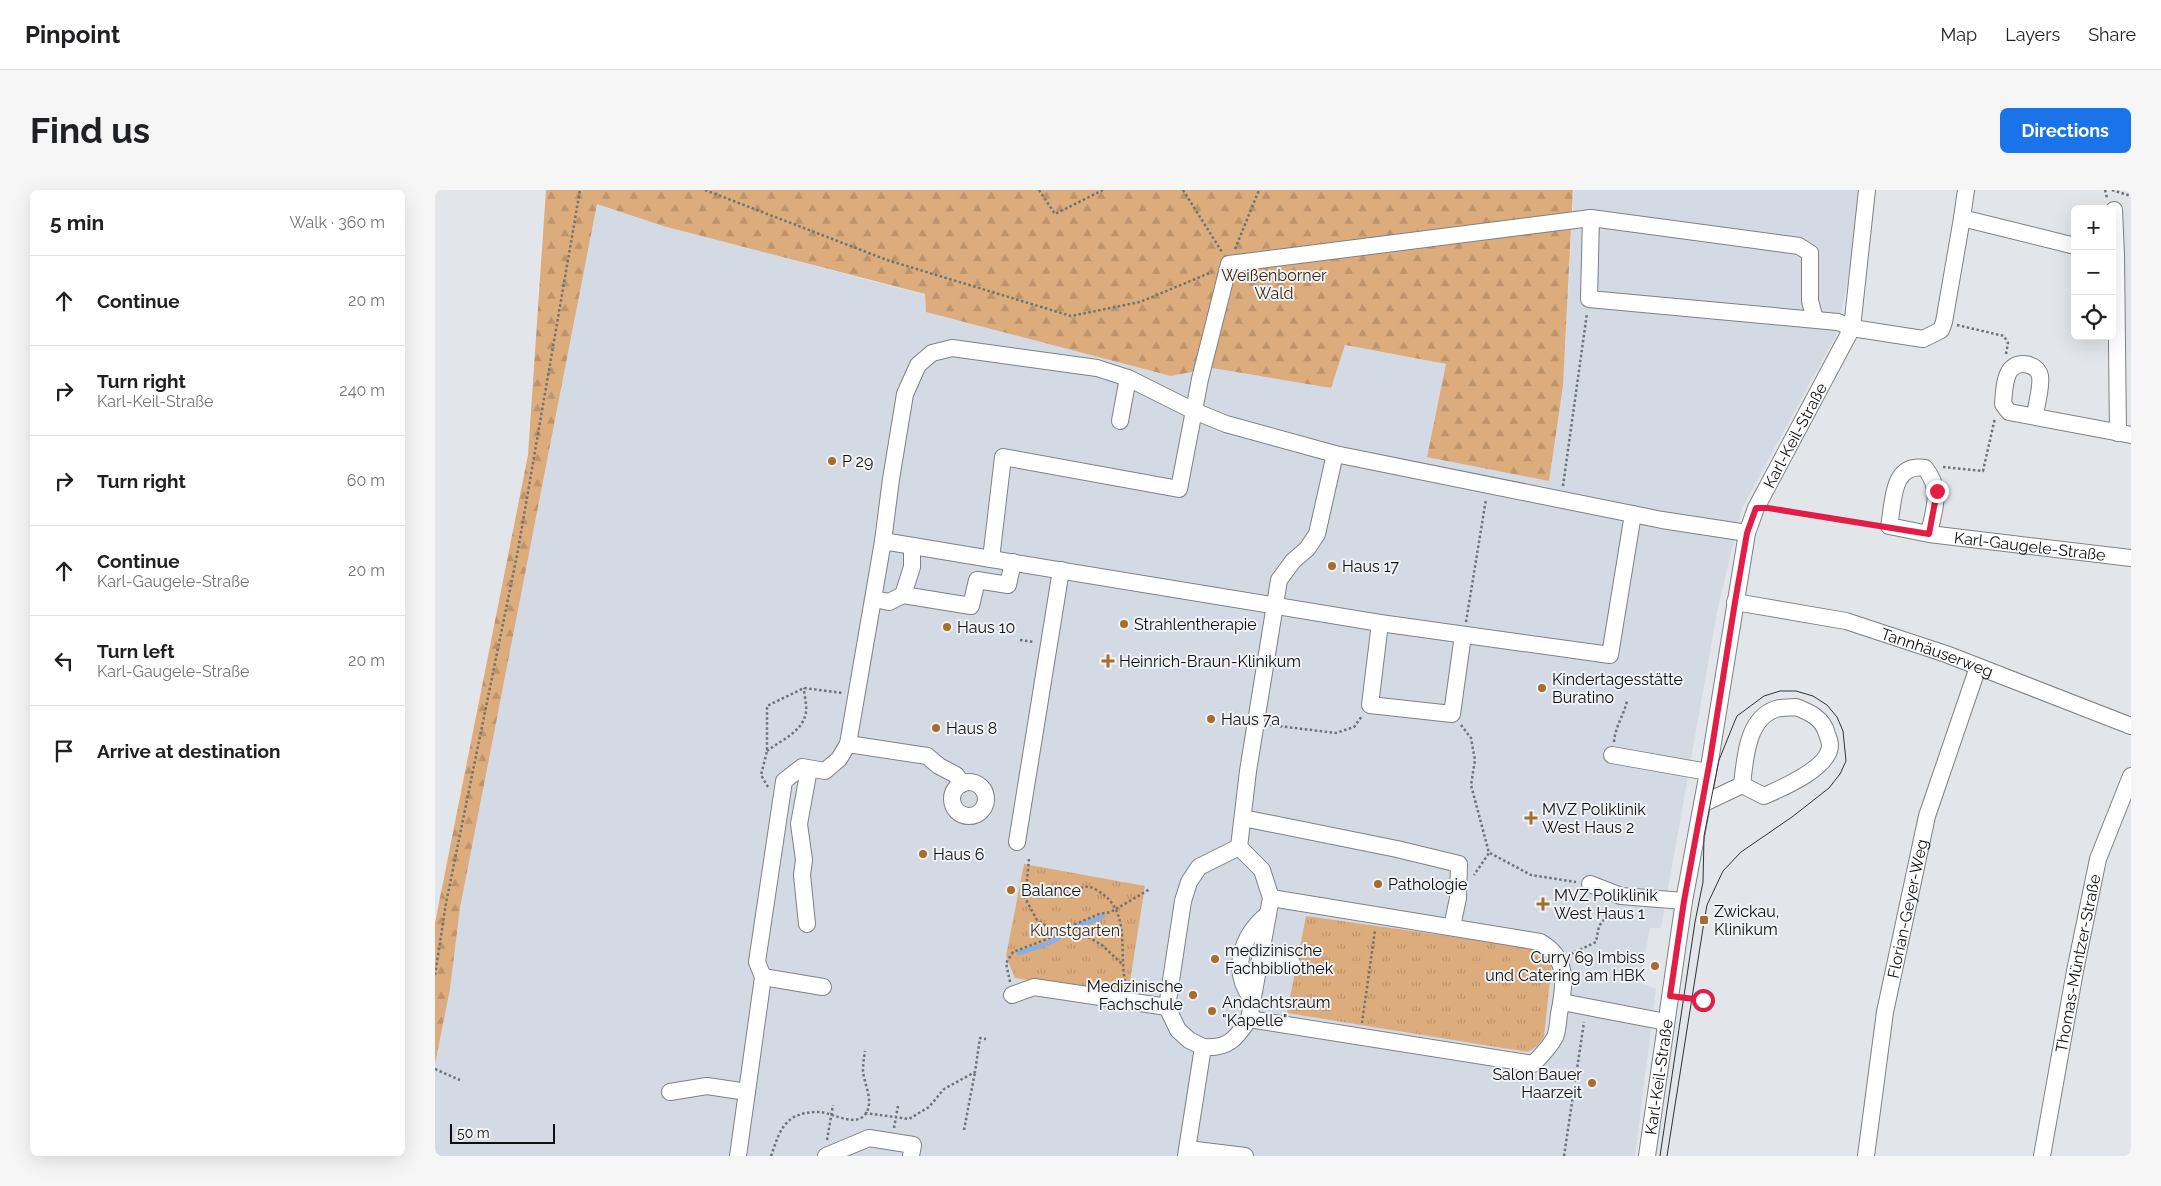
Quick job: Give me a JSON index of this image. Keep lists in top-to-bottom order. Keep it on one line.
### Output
{"streets":{"street":["Karl-Keil-Straße","Karl-Gaugele-Straße","Tannhäuserweg","Florian-Geyer-Weg","Thomas-Müntzer-Straße"]},"crossings":[["Karl-Keil-Straße","Tannhäuserweg"],["Tannhäuserweg","Florian-Geyer-Weg"]],"parks":["Weißenborner Wald","Kunstgarten"],"places":{"other":["P 29","Haus 17","Strahlentherapie","Haus 10","Kindertagesstätte Buratino","Haus 7a","Haus 8","Haus 6","Pathologie","Balance","medizinische Fachbibliothek","Curry 69 Imbiss und Catering am HBK","Medizinische Fachschule","Andachtsraum \"Kapelle\"","Salon Bauer Haarzeit"],"health":["Heinrich-Braun-Klinikum","MVZ Poliklinik West Haus 2","MVZ Poliklinik West Haus 1"],"transit":["Zwickau, Klinikum"]},"scale_bar":"50 m","page":{"header":"Pinpoint","nav":["Map","Layers","Share"],"buttons":"Directions","title":"Find us","heading":["5 min","Walk · 360 m"],"map_buttons":["+","−"],"list":[["Continue","20 m"],["Turn right","Karl-Keil-Straße","240 m"],["Turn right","60 m"],["Continue","Karl-Gaugele-Straße","20 m"],["Turn left","Karl-Gaugele-Straße","20 m"],"Arrive at destination"],"scale":"50 m"}}
